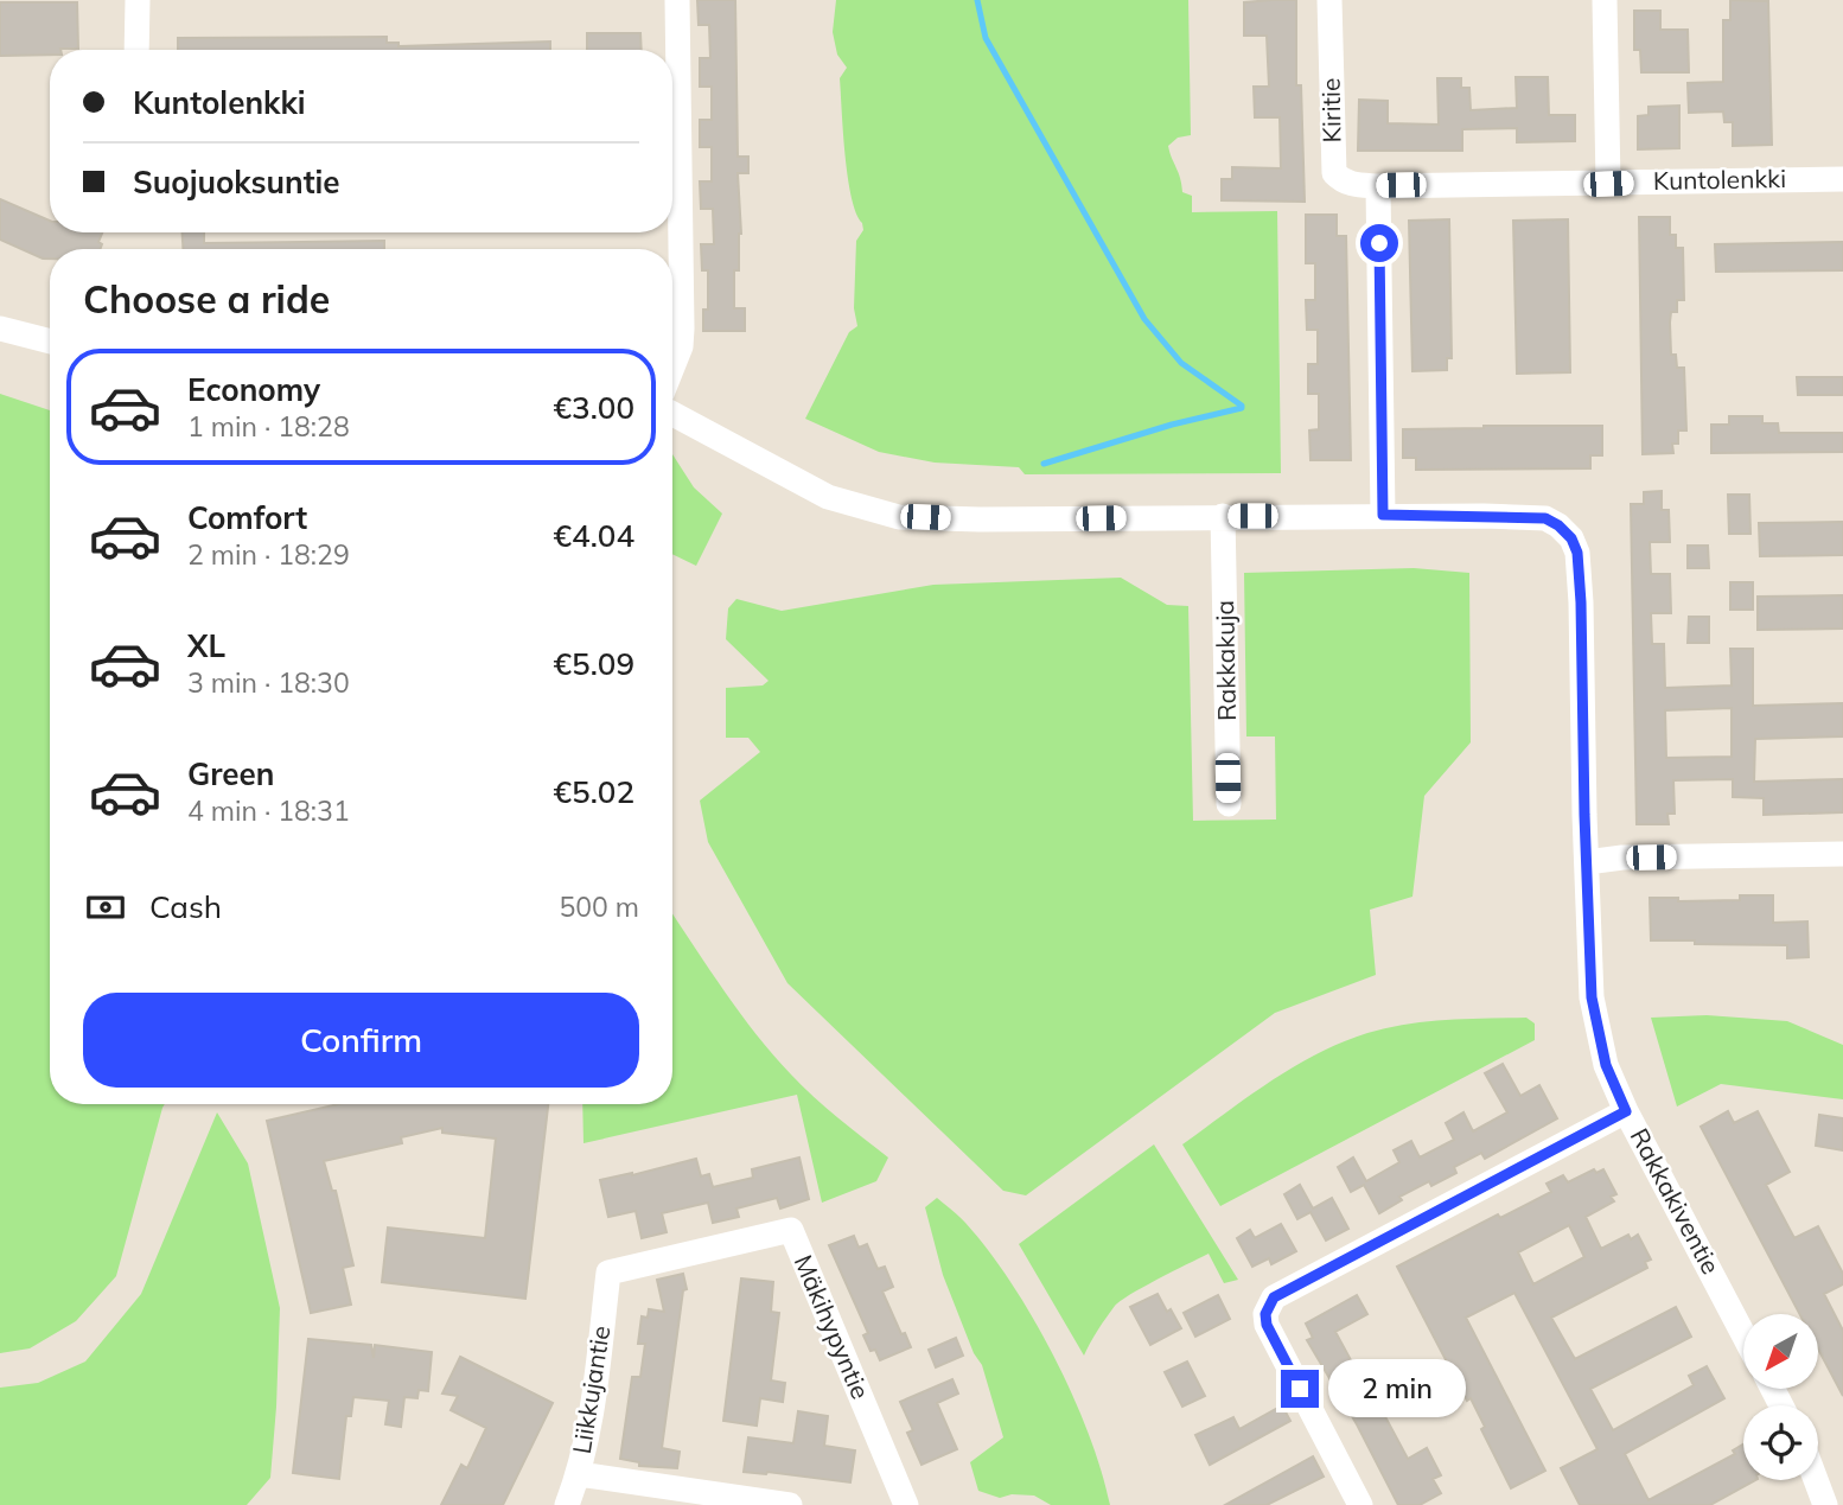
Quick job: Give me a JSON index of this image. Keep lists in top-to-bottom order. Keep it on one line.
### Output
{"streets":{"street":["Kiritie","Kuntolenkki","Rakkakuja","Rakkakiventie","Mäkihypyntie","Liikkujantie"]},"crossings":[["Kiritie","Kuntolenkki"],["Rakkakuja","Rakkakiventie"],["Mäkihypyntie","Liikkujantie"]],"north":"bottom left","page":{"banner":["Kuntolenkki","Suojuoksuntie"],"heading":"Choose a ride","list":[{"name":"Economy","note":"1 min · 18:28","value":"€3.00"},{"name":"Comfort","note":"2 min · 18:29","value":"€4.04"},{"name":"XL","note":"3 min · 18:30","value":"€5.09"},{"name":"Green","note":"4 min · 18:31","value":"€5.02"}],"pay":["Cash","500 m"],"buttons":"Confirm","bubble":"2 min"}}
